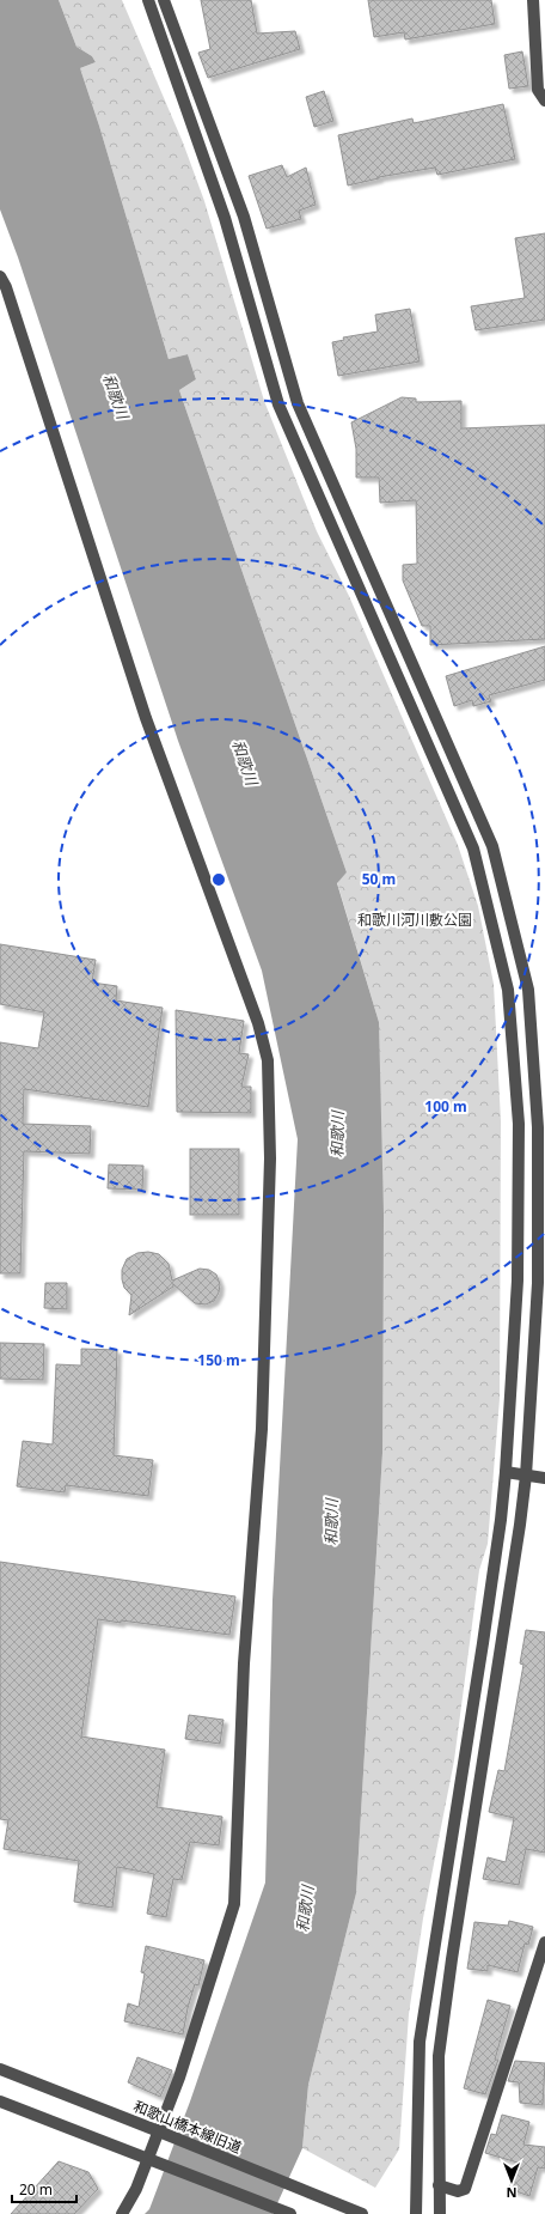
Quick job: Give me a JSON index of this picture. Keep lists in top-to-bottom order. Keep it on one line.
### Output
{"streets":{"street":["和歌山橋本線旧道"]},"water":["和歌川"],"parks":["和歌川河川敷公園"],"scale_bar":"20 m","north":"bottom","rings":["50 m","100 m","150 m"]}
